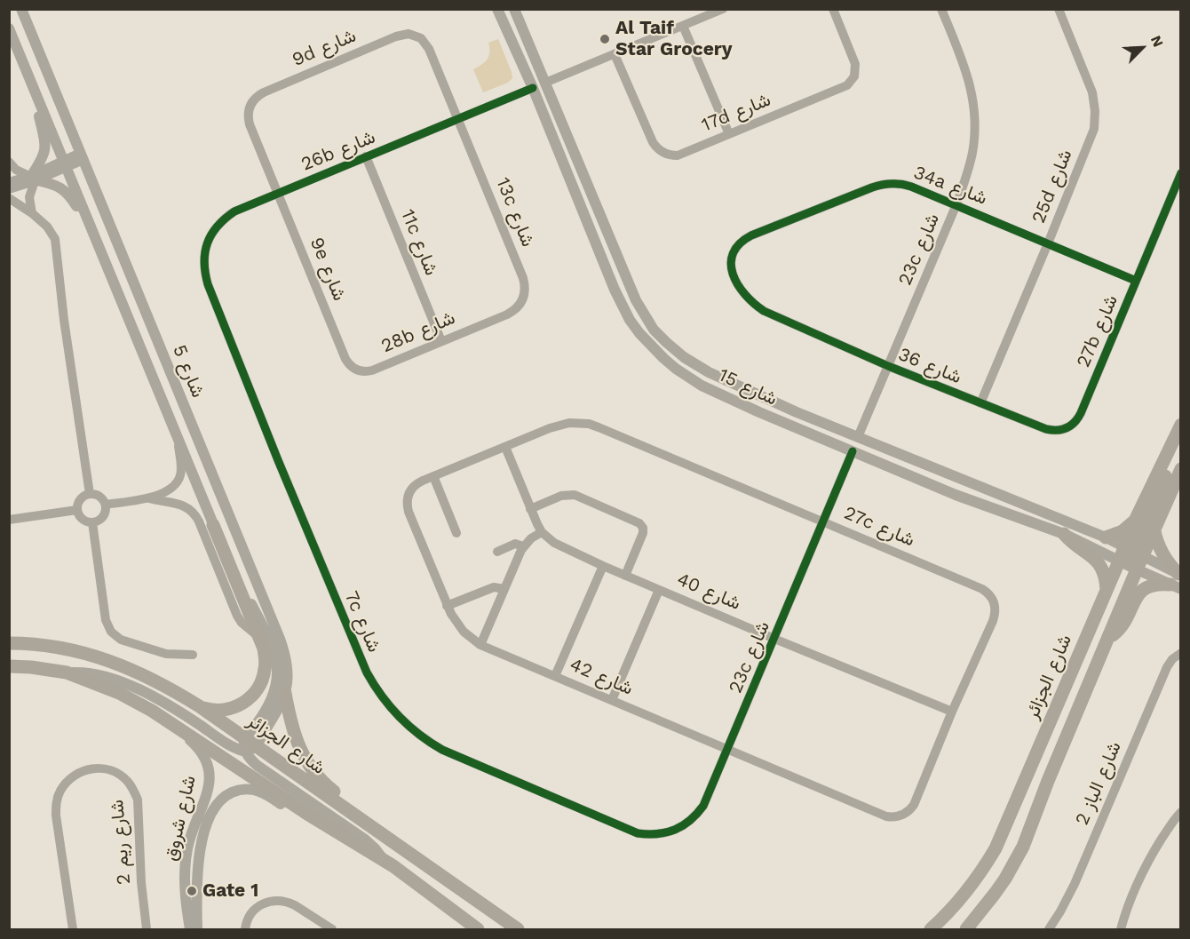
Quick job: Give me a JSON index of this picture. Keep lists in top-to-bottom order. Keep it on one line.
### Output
{"streets":{"main road":["شارع الجزائر"],"street":["9d شارع","17d شارع","26b شارع","34a شارع","25d شارع","13c شارع","11c شارع","23c شارع","9e شارع","27b شارع","28b شارع","شارع 36","شارع 5","شارع 15","27c شارع","شارع 40","7c شارع","شارع 42","شارع الباز 2","شارع شروق","شارع ريم 2"]},"crossings":[["9d شارع","26b شارع"],["9d شارع","13c شارع"],["9d شارع","9e شارع"],["26b شارع","13c شارع"],["26b شارع","11c شارع"],["26b شارع","9e شارع"],["26b شارع","شارع 15"],["26b شارع","7c شارع"],["34a شارع","25d شارع"],["34a شارع","23c شارع"],["34a شارع","27b شارع"],["34a شارع","شارع 36"],["25d شارع","شارع 36"],["13c شارع","28b شارع"],["11c شارع","28b شارع"],["23c شارع","شارع 36"],["23c شارع","شارع 15"],["23c شارع","27c شارع"],["23c شارع","شارع 40"],["23c شارع","7c شارع"],["23c شارع","شارع 42"],["9e شارع","28b شارع"],["27b شارع","شارع 36"],["شارع 5","شارع الجزائر"],["شارع 15","شارع الجزائر"],["27c شارع","شارع 40"],["27c شارع","شارع 42"]],"places":["Al Taif Star Grocery","Gate 1"],"north":"top right"}
